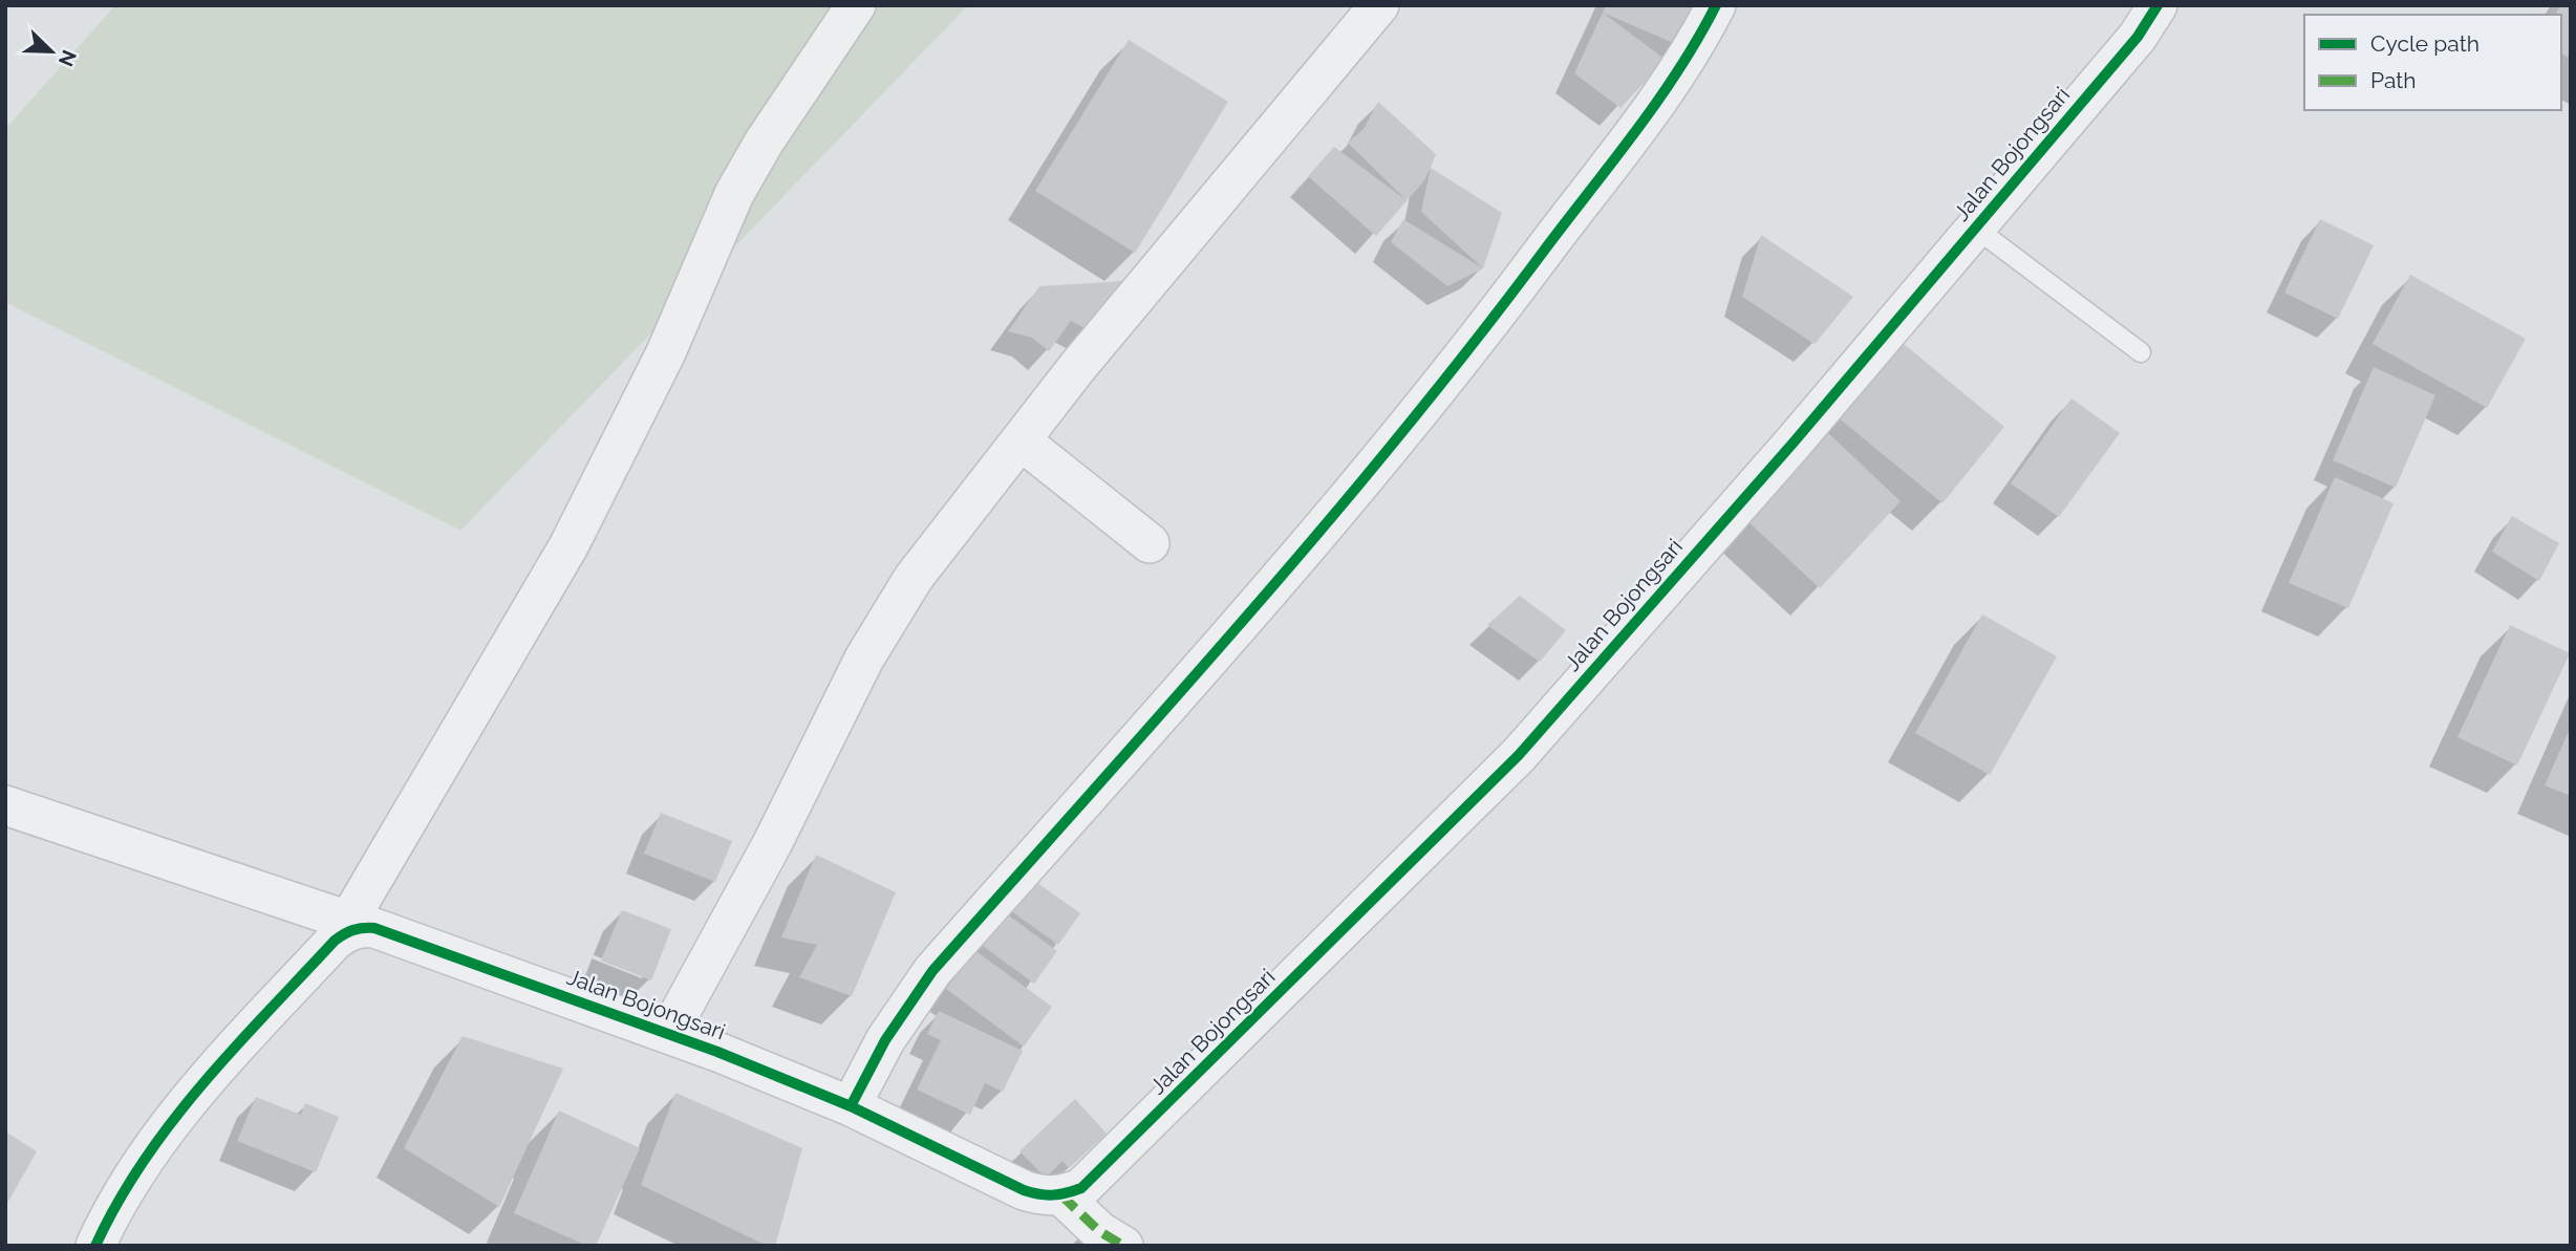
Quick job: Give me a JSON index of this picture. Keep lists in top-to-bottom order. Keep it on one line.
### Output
{"streets":{"street":["Jalan Bojongsari"]},"legend":["Cycle path","Path"],"north":"bottom right"}
